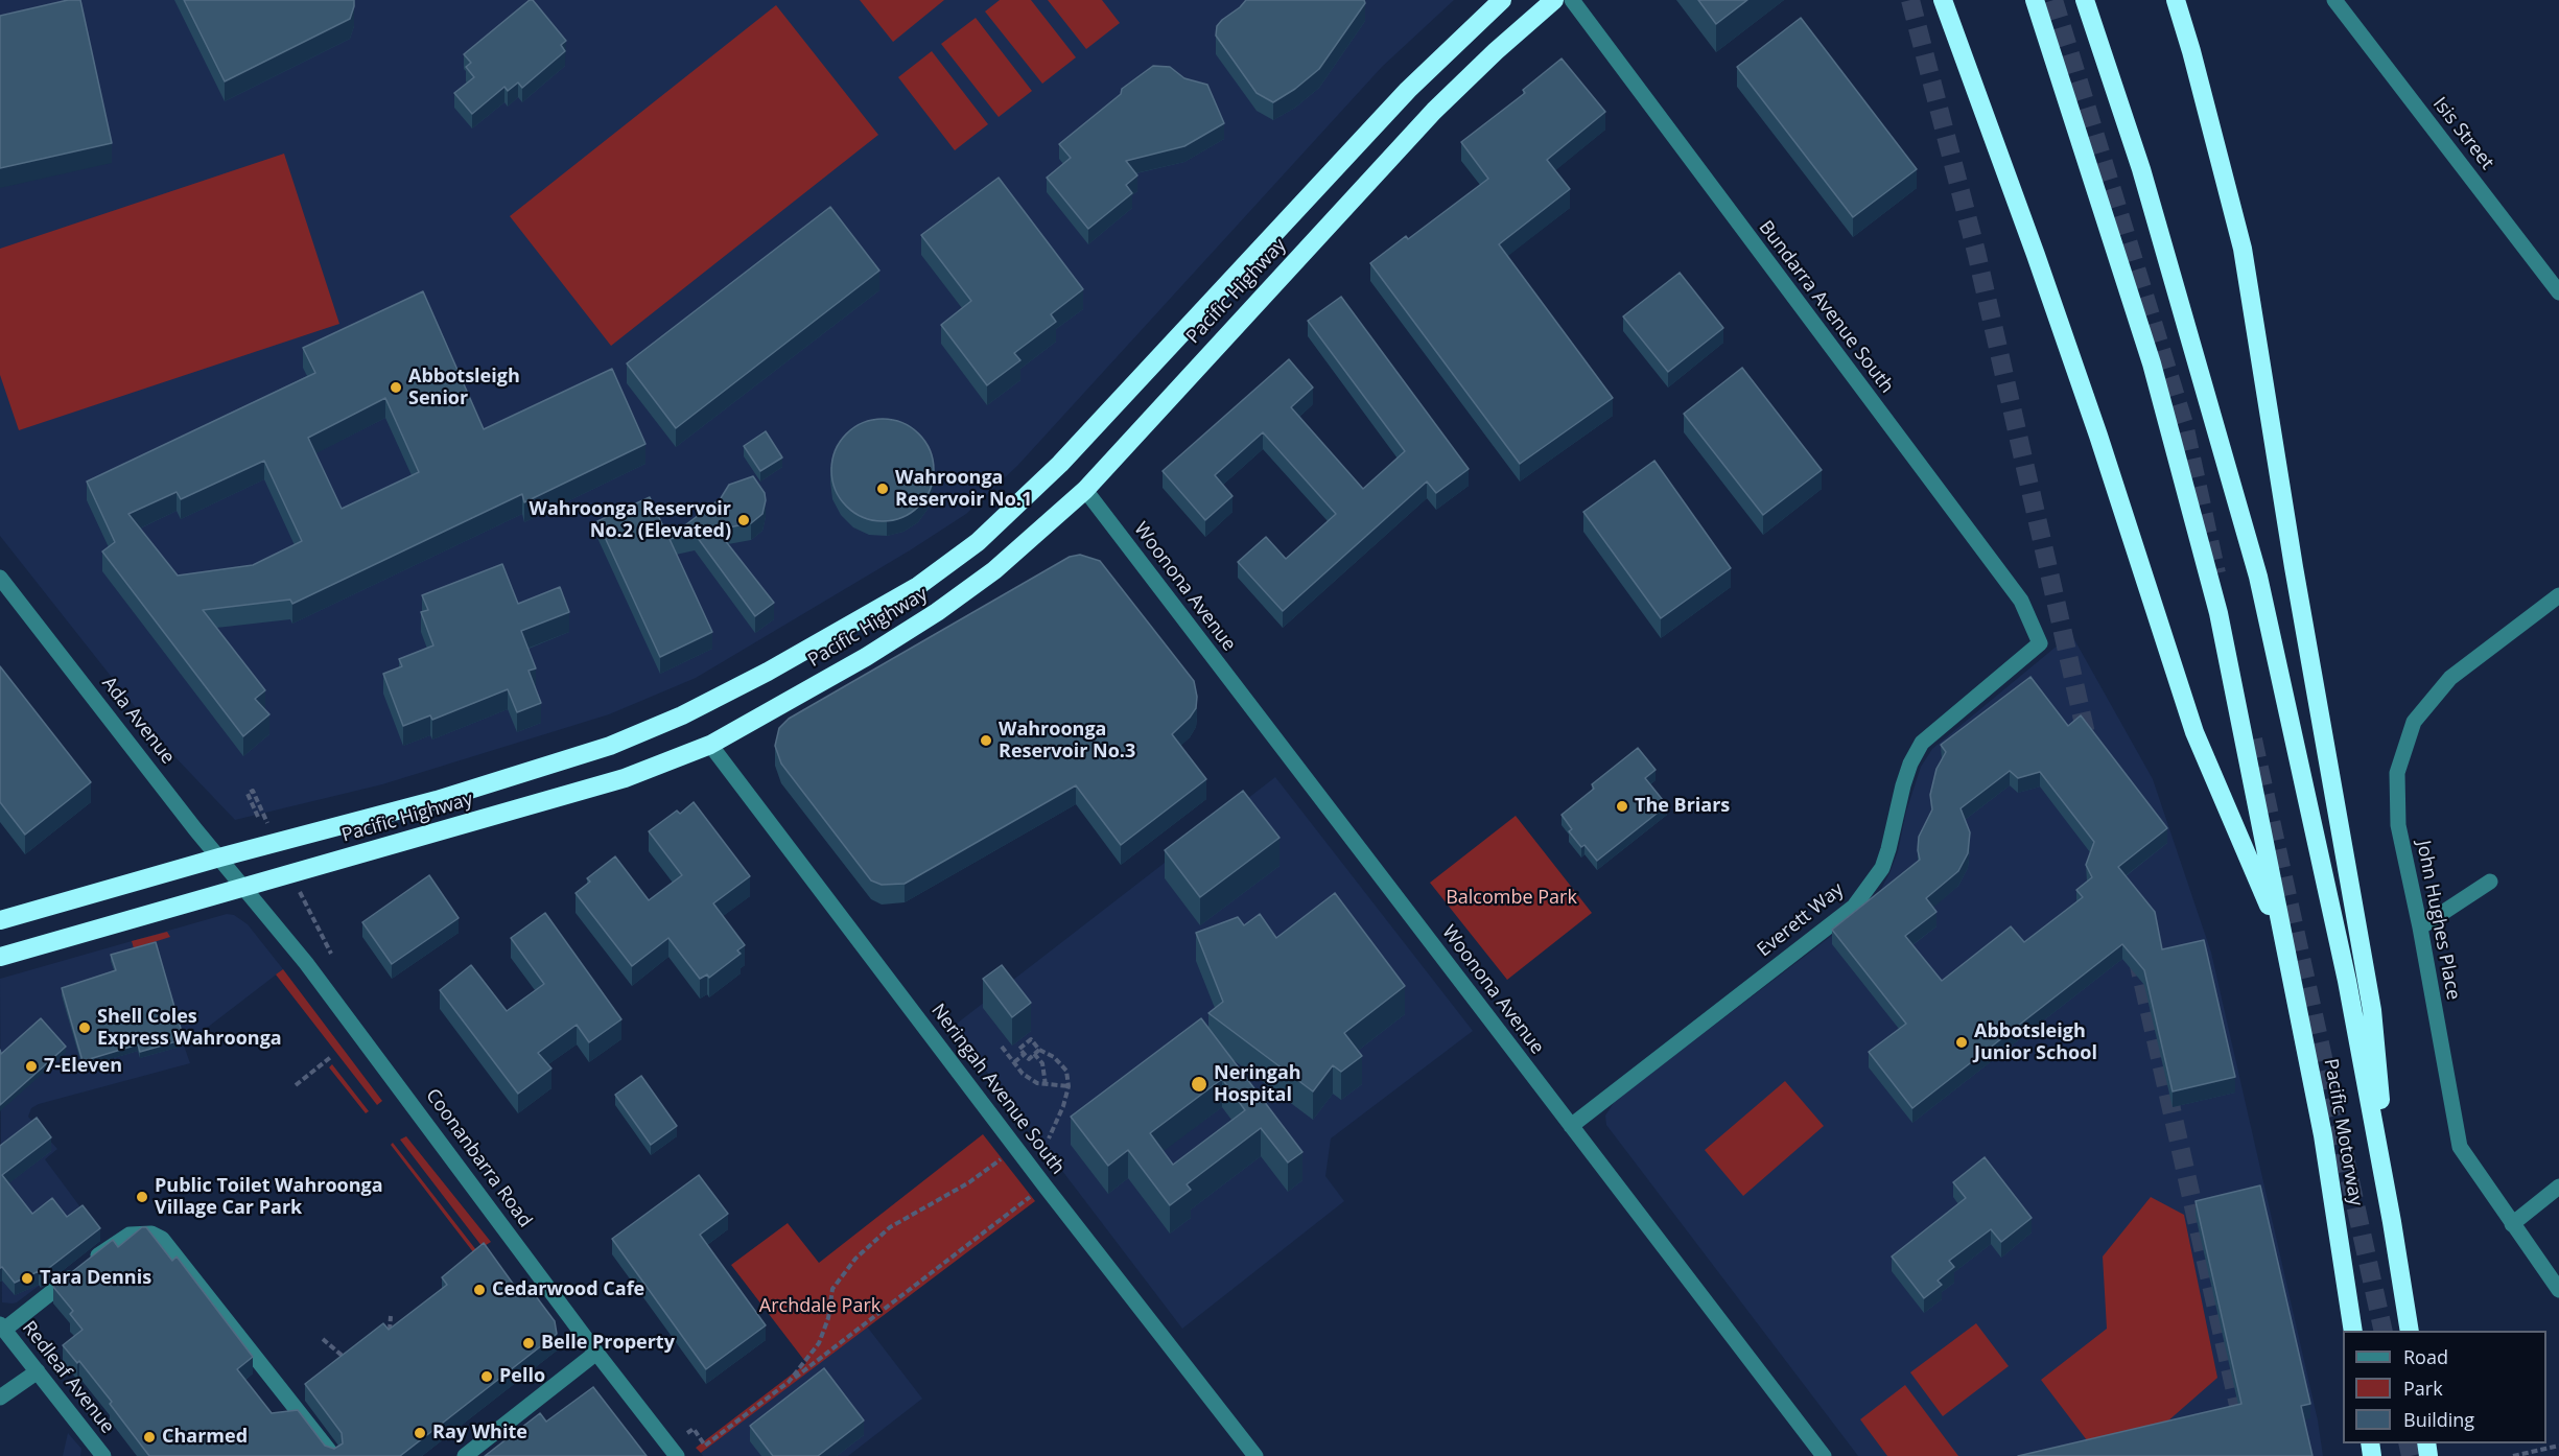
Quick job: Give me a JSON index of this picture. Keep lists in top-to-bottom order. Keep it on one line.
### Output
{"streets":{"highway":["Pacific Highway","Pacific Motorway"],"street":["Isis Street","Bundarra Avenue South","Woonona Avenue","Ada Avenue","Everett Way","John Hughes Place","Neringah Avenue South","Coonanbarra Road","Redleaf Avenue"]},"crossings":[["Pacific Highway","Woonona Avenue"],["Pacific Highway","Ada Avenue"],["Pacific Highway","Neringah Avenue South"],["Pacific Highway","Coonanbarra Road"],["Bundarra Avenue South","Everett Way"],["Woonona Avenue","Everett Way"],["Ada Avenue","Coonanbarra Road"]],"parks":["Balcombe Park","Archdale Park"],"places":["Abbotsleigh Senior","Wahroonga Reservoir No.1","Wahroonga Reservoir No.2 (Elevated)","Wahroonga Reservoir No.3","The Briars","Shell Coles Express Wahroonga","Abbotsleigh Junior School","7-Eleven","Neringah Hospital","Public Toilet Wahroonga Village Car Park","Tara Dennis","Cedarwood Cafe","Belle Property","Pello","Ray White","Charmed"],"legend":["Road","Park","Building"]}
